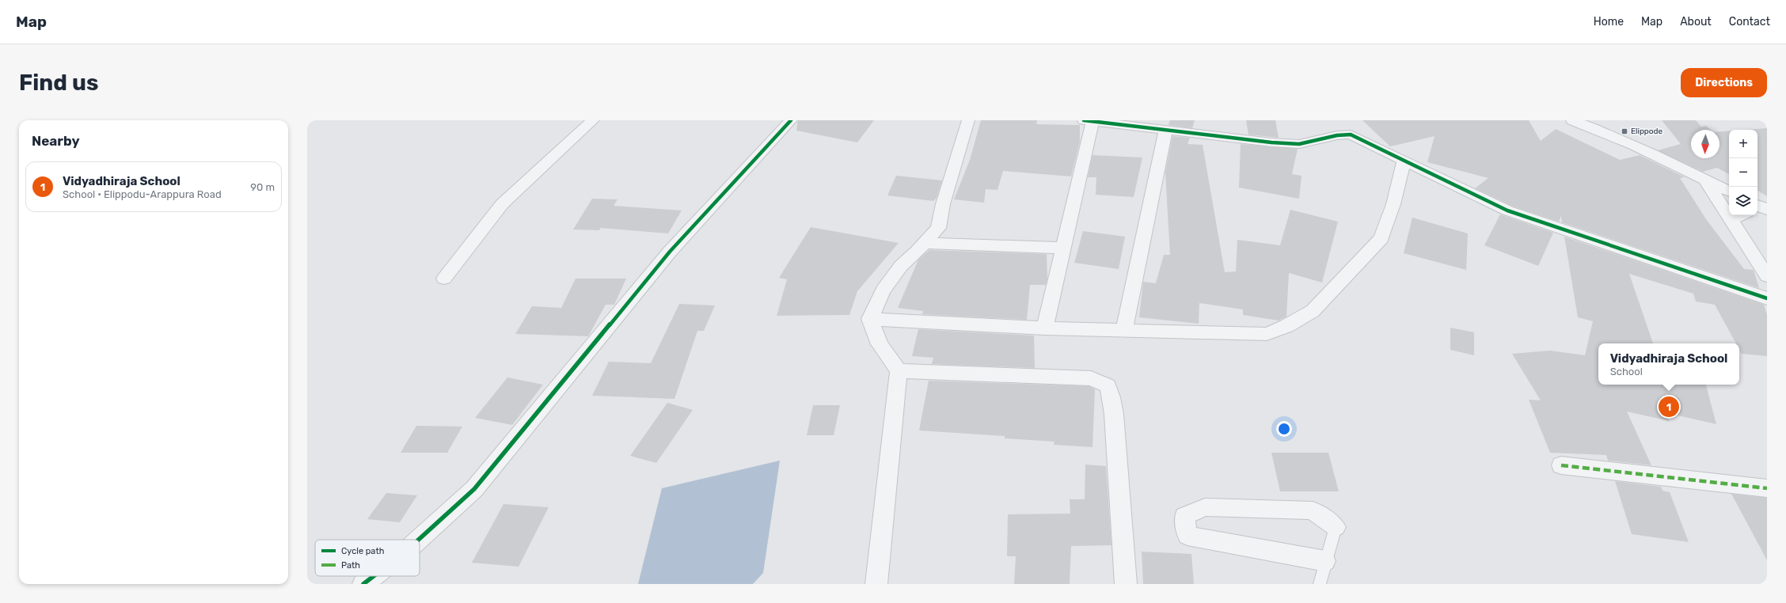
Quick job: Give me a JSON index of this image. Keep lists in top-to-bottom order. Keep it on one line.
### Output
{"places":{"transit":["Elippode"]},"legend":["Cycle path","Path"],"north":"bottom","page":{"header":"Map","nav":["Home","Map","About","Contact"],"buttons":"Directions","title":"Find us","heading":"Nearby","map_buttons":["+","−"],"list":[{"mark":"1","name":"Vidyadhiraja School","note":"School · Elippodu-Arappura Road","value":"90 m"}],"popup":["Vidyadhiraja School","School"],"pins":"1"}}
